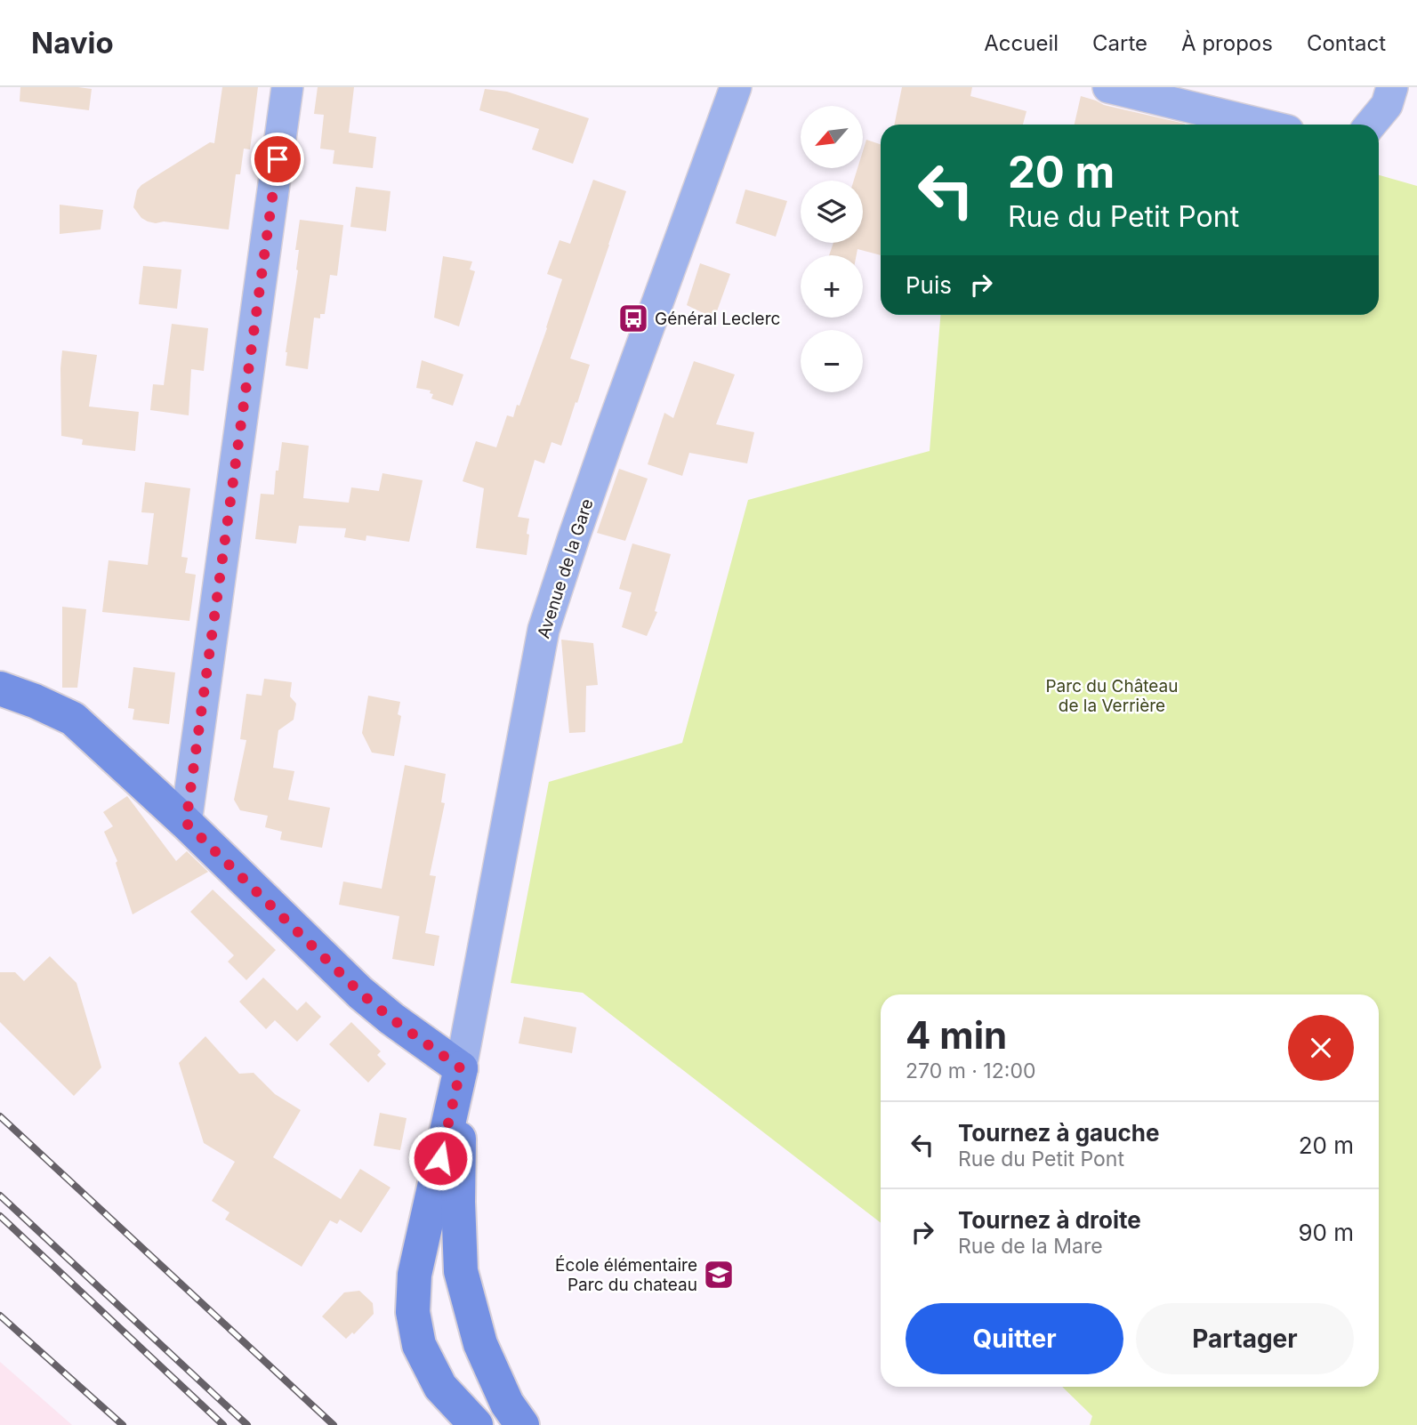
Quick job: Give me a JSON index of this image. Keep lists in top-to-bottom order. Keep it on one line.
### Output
{"streets":{"street":["Avenue de la Gare"]},"parks":["Parc du Château de la Verrière"],"places":{"bus stop":["Général Leclerc"],"school or university":["École élémentaire Parc du chateau"]},"north":"bottom left","page":{"header":"Navio","nav":["Accueil","Carte","À propos","Contact"],"map_buttons":["+","−"],"turn":["20 m","Rue du Petit Pont"],"then":"Puis","heading":["4 min","270 m · 12:00"],"list":[{"name":"Tournez à gauche","note":"Rue du Petit Pont","value":"20 m"},{"name":"Tournez à droite","note":"Rue de la Mare","value":"90 m"}],"buttons":["Quitter","Partager"]}}
